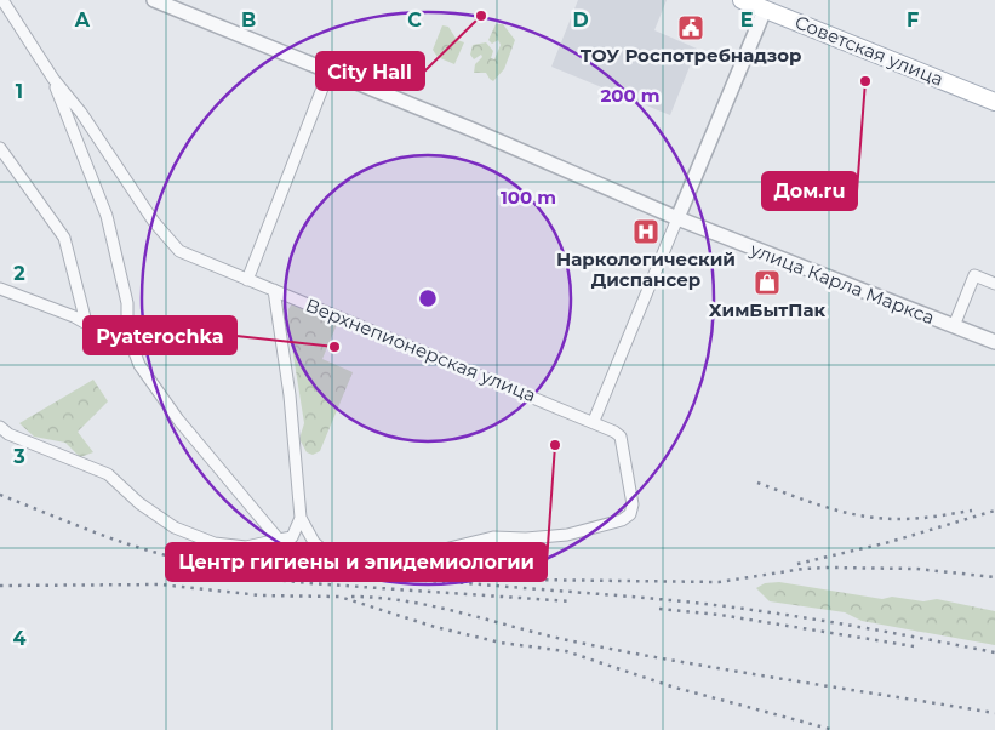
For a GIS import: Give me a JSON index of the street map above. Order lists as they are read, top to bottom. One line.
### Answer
{"streets":{"main road":["Советская улица"],"street":["улица Карла Маркса","Верхнепионерская улица"]},"places":{"other":["City Hall","Дом.ru","Pyaterochka","Центр гигиены и эпидемиологии"],"public building":["ТОУ Роспотребнадзор"],"hospital":["Наркологический Диспансер"],"shop":["ХимБытПак"]},"grid":{"columns":["A","B","C","D","E","F"],"rows":["1","2","3","4"]},"rings":["200 m","100 m"]}
